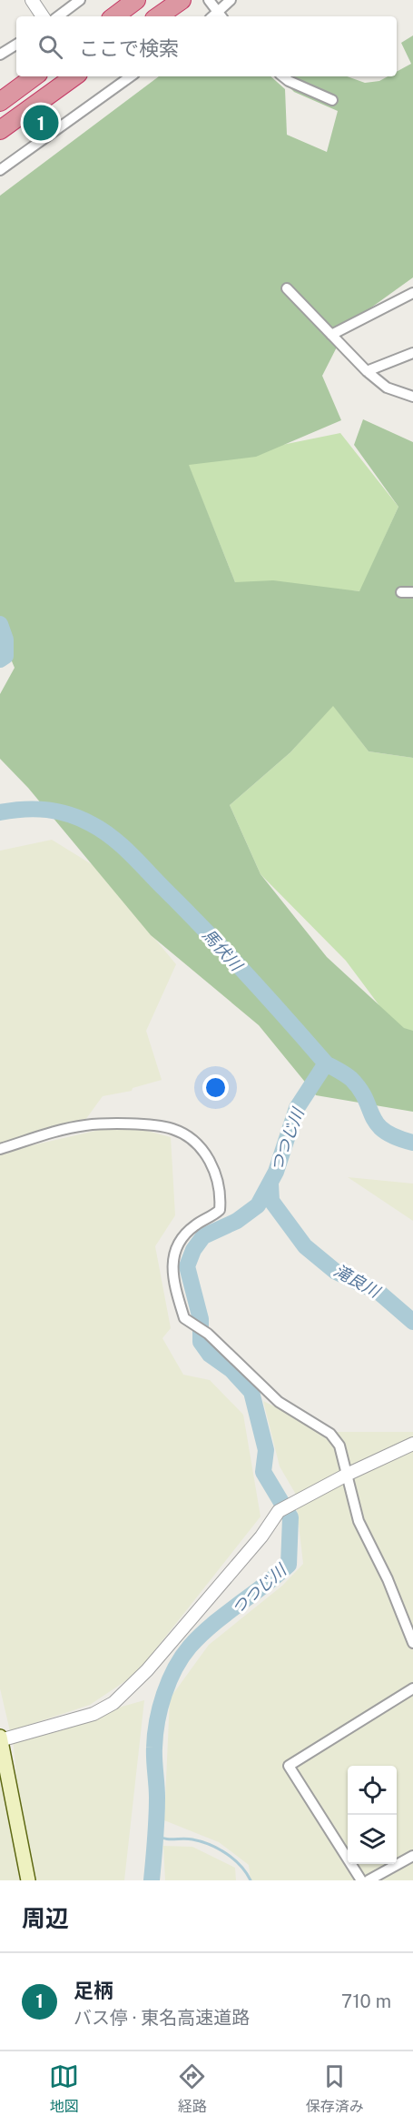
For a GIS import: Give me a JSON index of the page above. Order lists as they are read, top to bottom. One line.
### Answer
{"water":["馬伏川","つつじ川","滝良川"],"page":{"search":"ここで検索","pins":"1","heading":"周辺","list":[{"mark":"1","name":"足柄","note":"バス停 · 東名高速道路","value":"710 m"}],"nav":["地図","経路","保存済み"]}}
